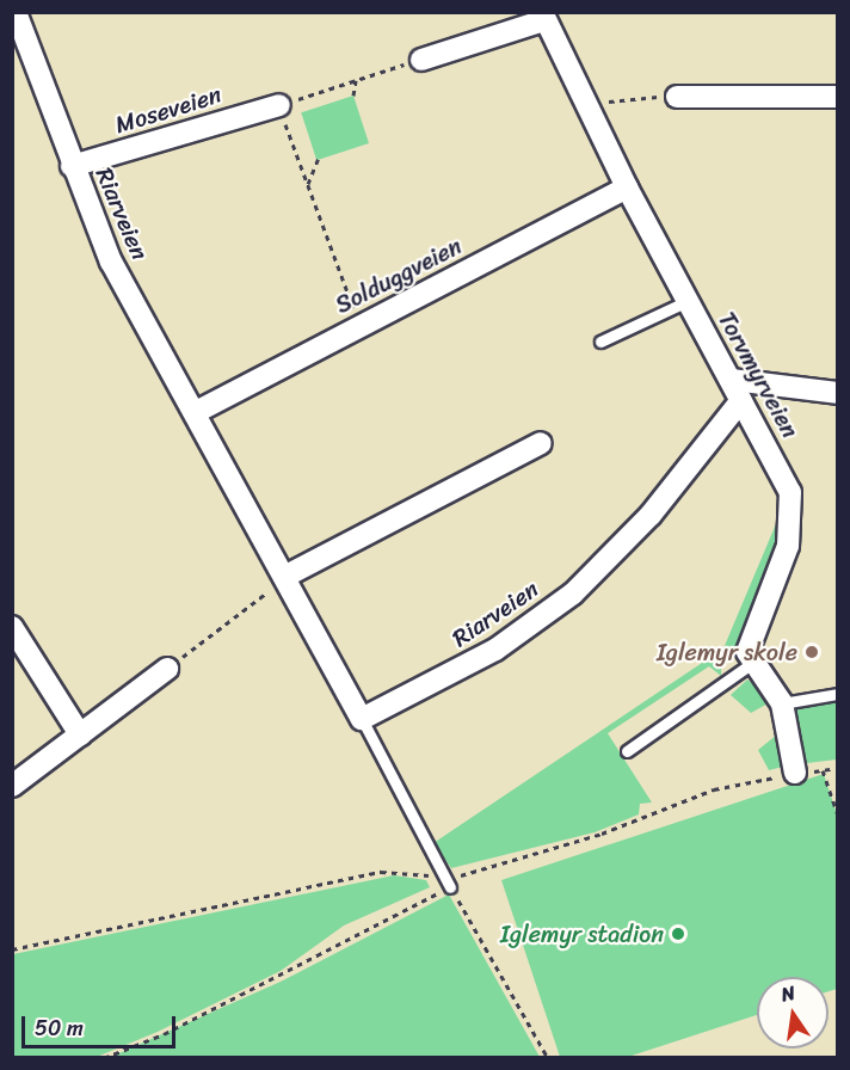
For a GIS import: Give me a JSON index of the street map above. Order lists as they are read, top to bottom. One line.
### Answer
{"streets":{"street":["Moseveien","Riarveien","Solduggveien","Torvmyrveien"]},"crossings":[["Moseveien","Riarveien"],["Riarveien","Solduggveien"],["Riarveien","Torvmyrveien"],["Solduggveien","Torvmyrveien"]],"places":["Iglemyr skole","Iglemyr stadion"],"scale_bar":"50 m","north":"top"}
